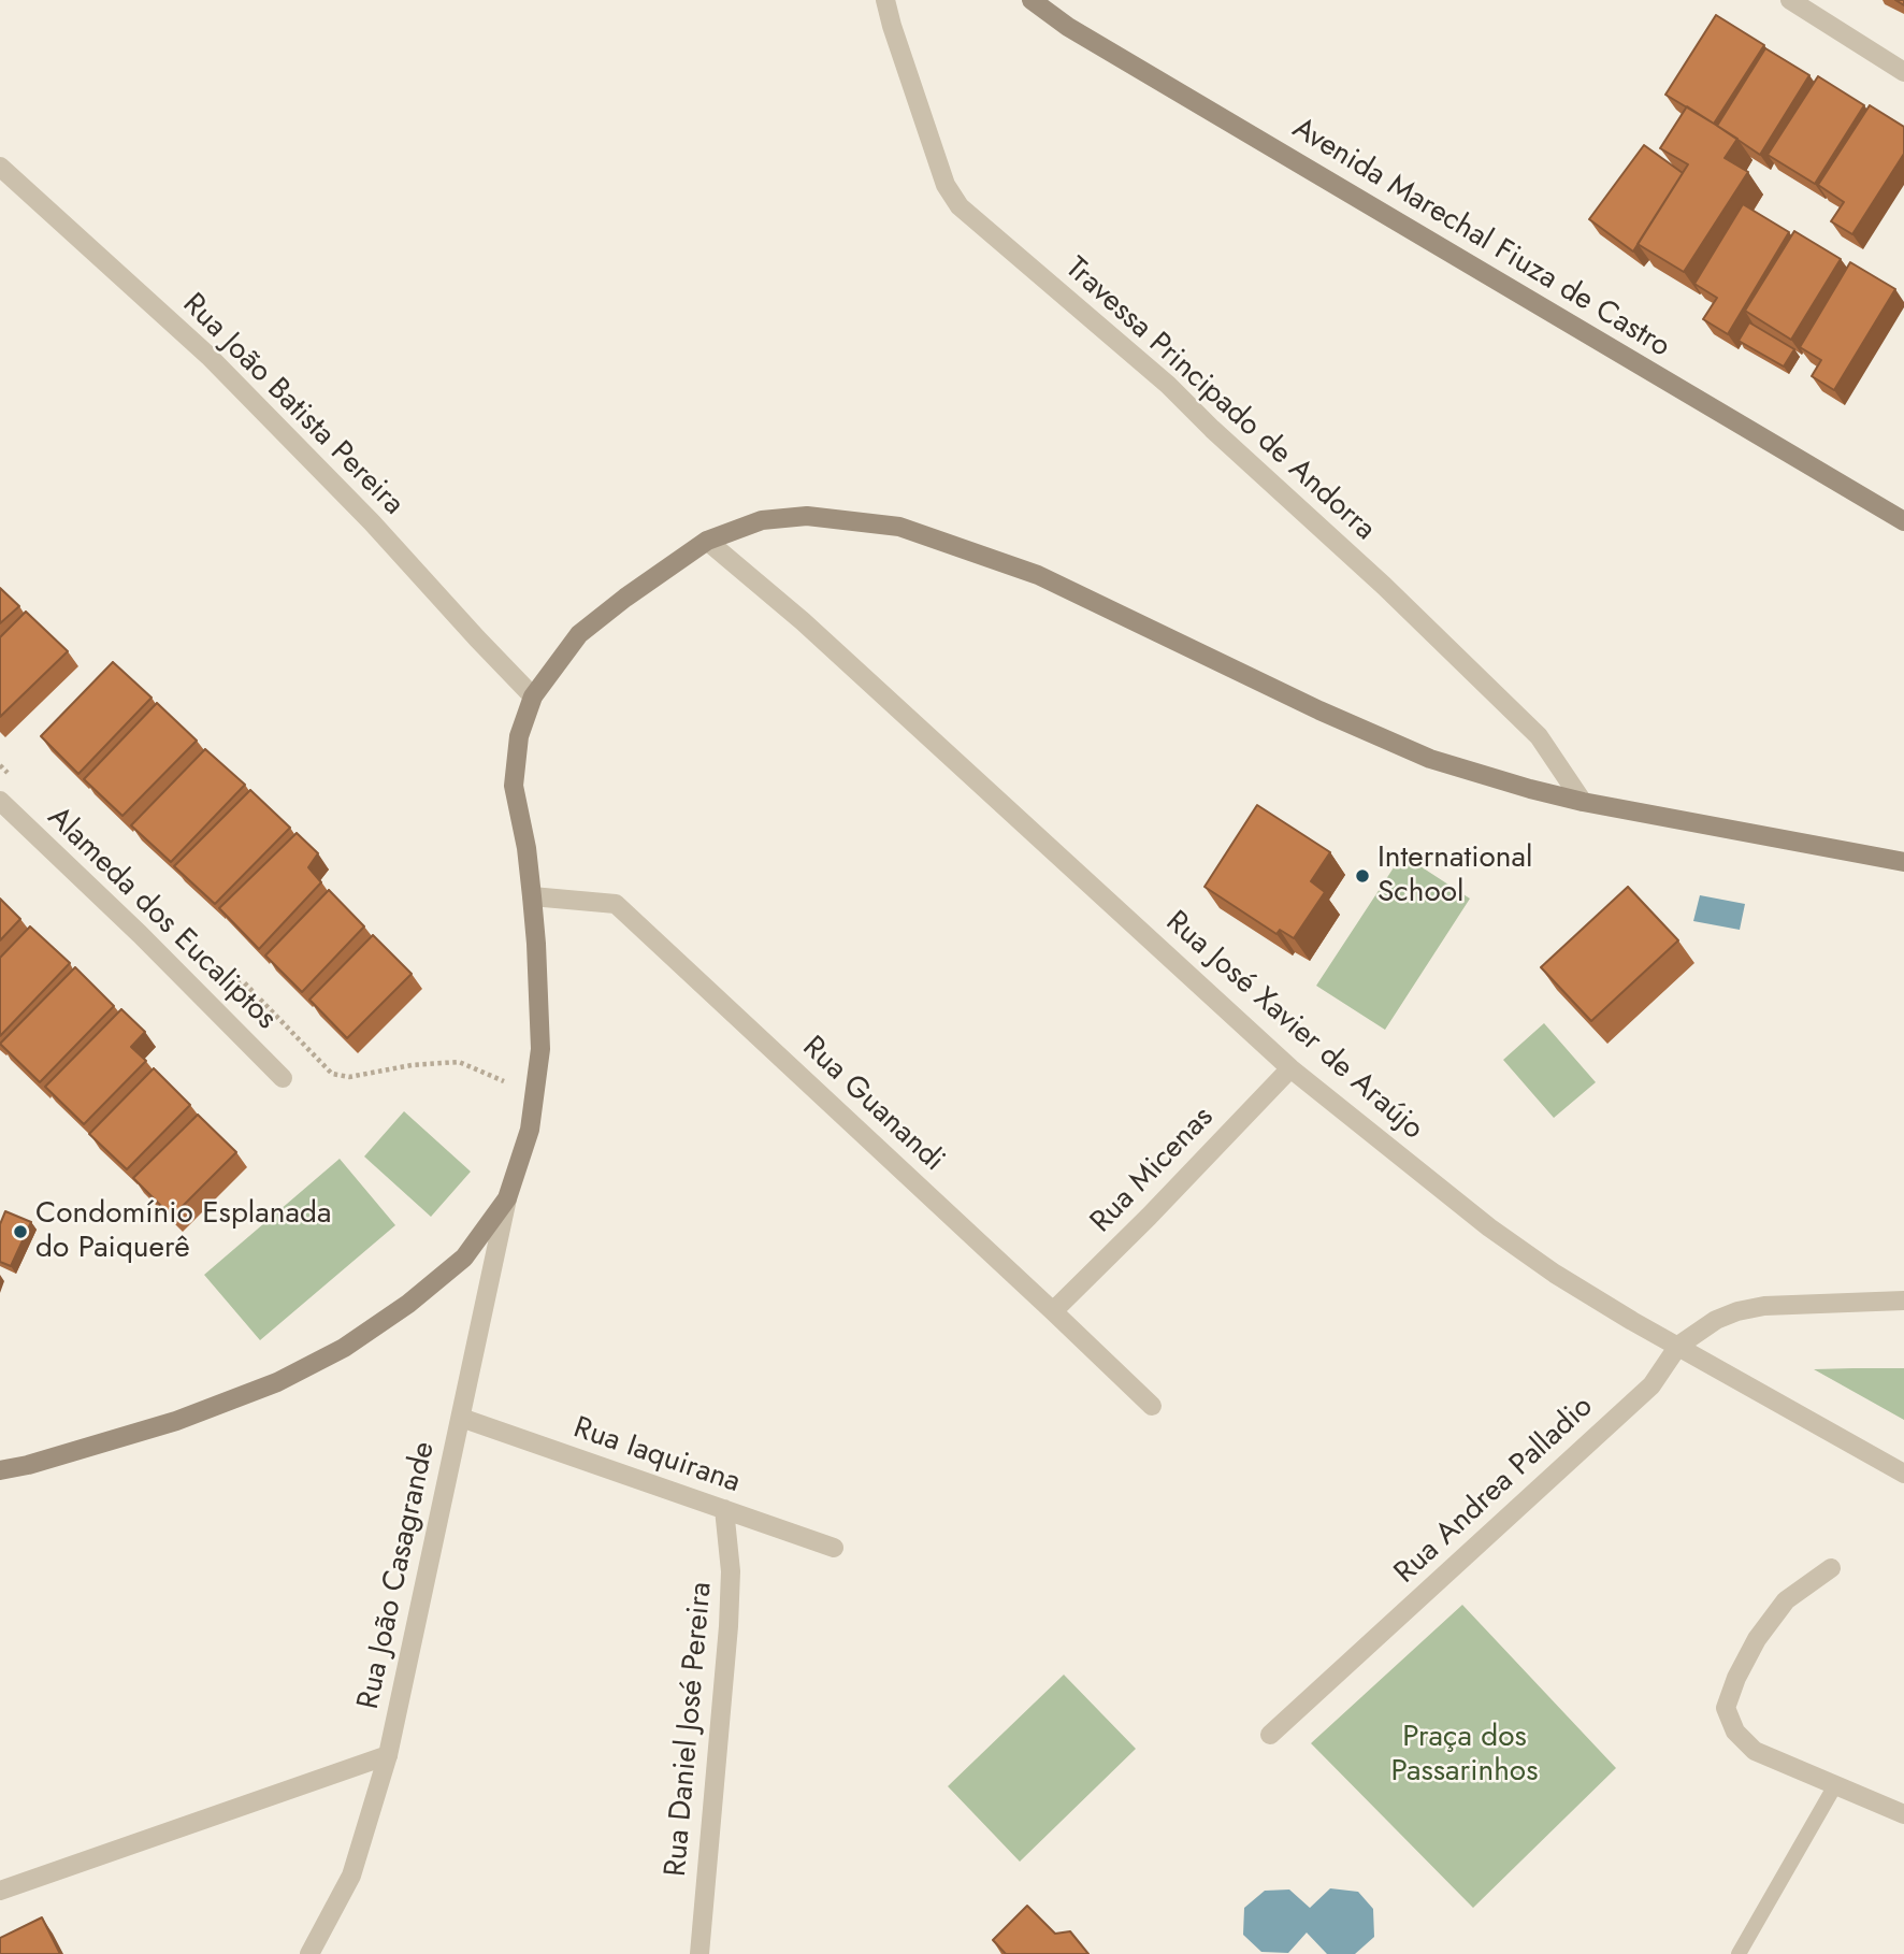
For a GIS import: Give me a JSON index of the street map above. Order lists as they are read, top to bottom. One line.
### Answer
{"streets":{"main road":["Avenida Marechal Fiuza de Castro"],"street":["Travessa Principado de Andorra","Rua João Batista Pereira","Alameda dos Eucaliptos","Rua José Xavier de Araújo","Rua Guanandi","Rua Micenas","Rua Iaquirana","Rua Andrea Palladio","Rua João Casagrande","Rua Daniel José Pereira"]},"crossings":[["Rua José Xavier de Araújo","Rua Micenas"],["Rua José Xavier de Araújo","Rua Andrea Palladio"],["Rua Guanandi","Rua Micenas"],["Rua Iaquirana","Rua João Casagrande"],["Rua Iaquirana","Rua Daniel José Pereira"]],"parks":["Praça dos Passarinhos"],"places":["International School","Condomínio Esplanada do Paiquerê"]}
